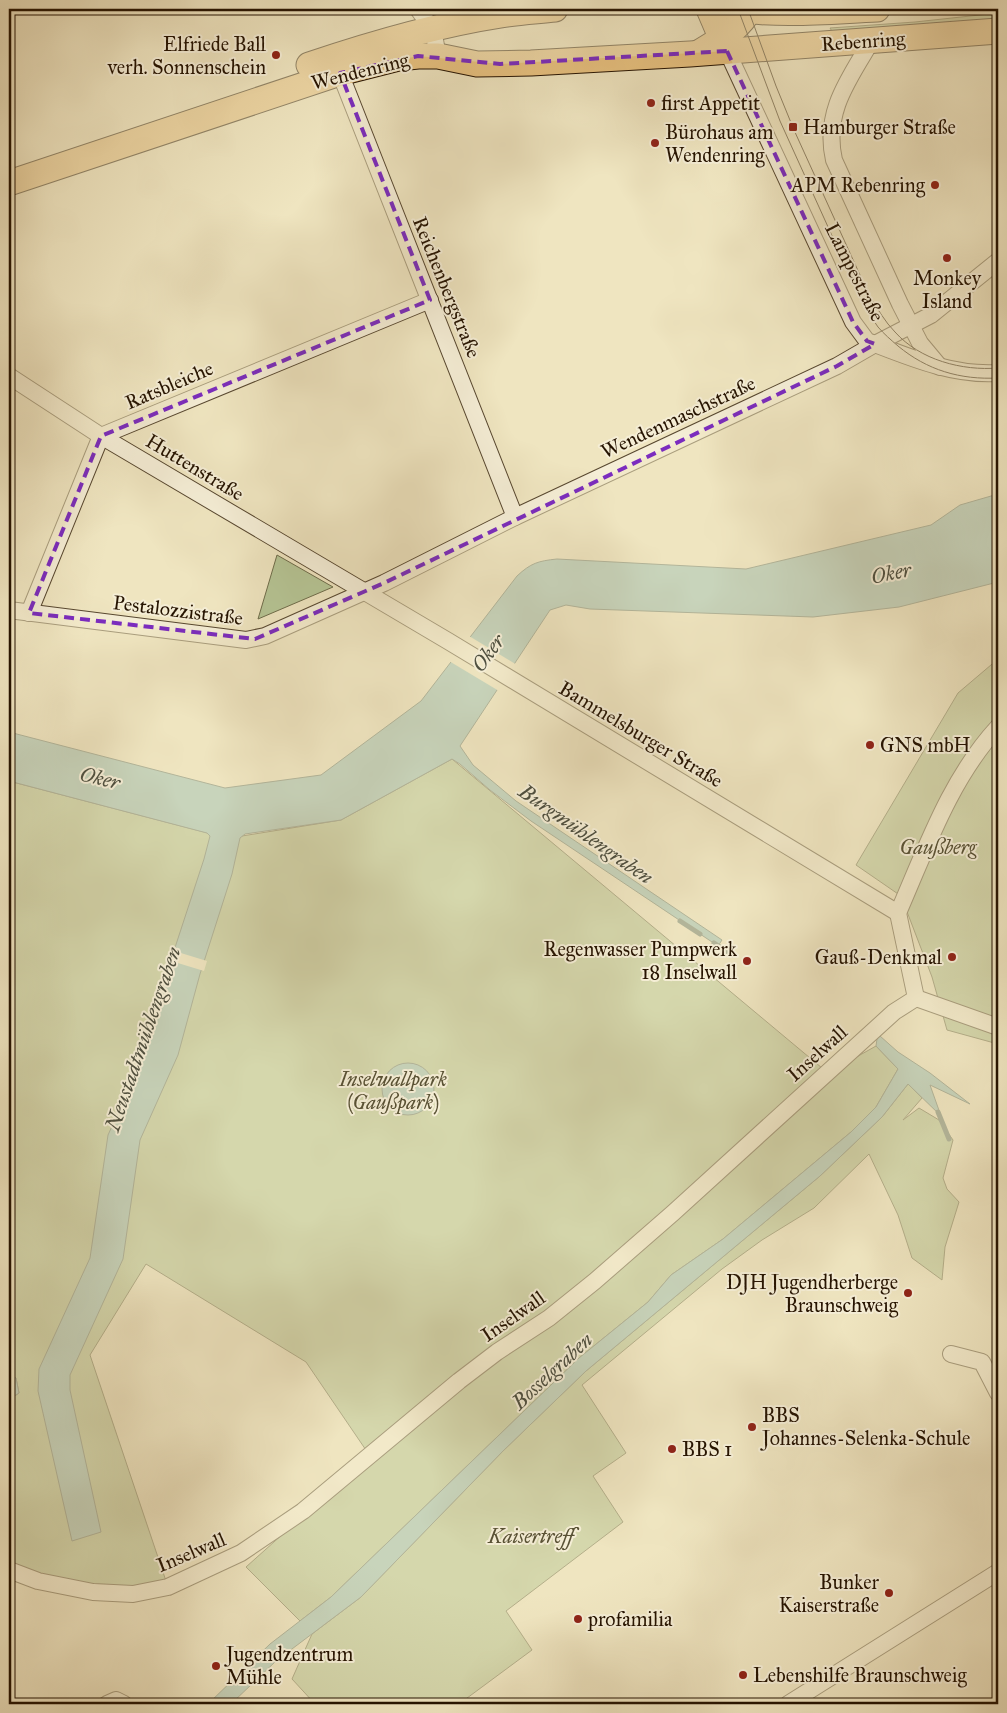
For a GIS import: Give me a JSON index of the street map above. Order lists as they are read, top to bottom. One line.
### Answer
{"streets":{"main road":["Rebenring","Wendenring"],"street":["Lampestraße","Reichenbergstraße","Ratsbleiche","Wendenmaschstraße","Huttenstraße","Pestalozzistraße","Bammelsburger Straße","Inselwall"]},"crossings":[["Rebenring","Wendenring"],["Rebenring","Lampestraße"],["Wendenring","Lampestraße"],["Wendenring","Reichenbergstraße"],["Lampestraße","Wendenmaschstraße"],["Reichenbergstraße","Ratsbleiche"],["Reichenbergstraße","Wendenmaschstraße"],["Ratsbleiche","Huttenstraße"],["Wendenmaschstraße","Huttenstraße"],["Wendenmaschstraße","Pestalozzistraße"],["Wendenmaschstraße","Bammelsburger Straße"],["Huttenstraße","Pestalozzistraße"],["Huttenstraße","Bammelsburger Straße"],["Pestalozzistraße","Bammelsburger Straße"]],"water":["Oker","Burgmühlengraben","Neustadtmühlengraben","Bosselgraben"],"parks":["Gaußberg","Inselwallpark (Gaußpark)","Kaisertreff"],"places":{"other":["Elfriede Ball verh. Sonnenschein","first Appetit","Bürohaus am Wendenring","APM Rebenring","Monkey Island","GNS mbH","Gauß-Denkmal","Regenwasser Pumpwerk 18 Inselwall","DJH Jugendherberge Braunschweig","BBS Johannes-Selenka-Schule","BBS 1","Bunker Kaiserstraße","profamilia","Jugendzentrum Mühle","Lebenshilfe Braunschweig"],"transit":["Hamburger Straße"]}}
